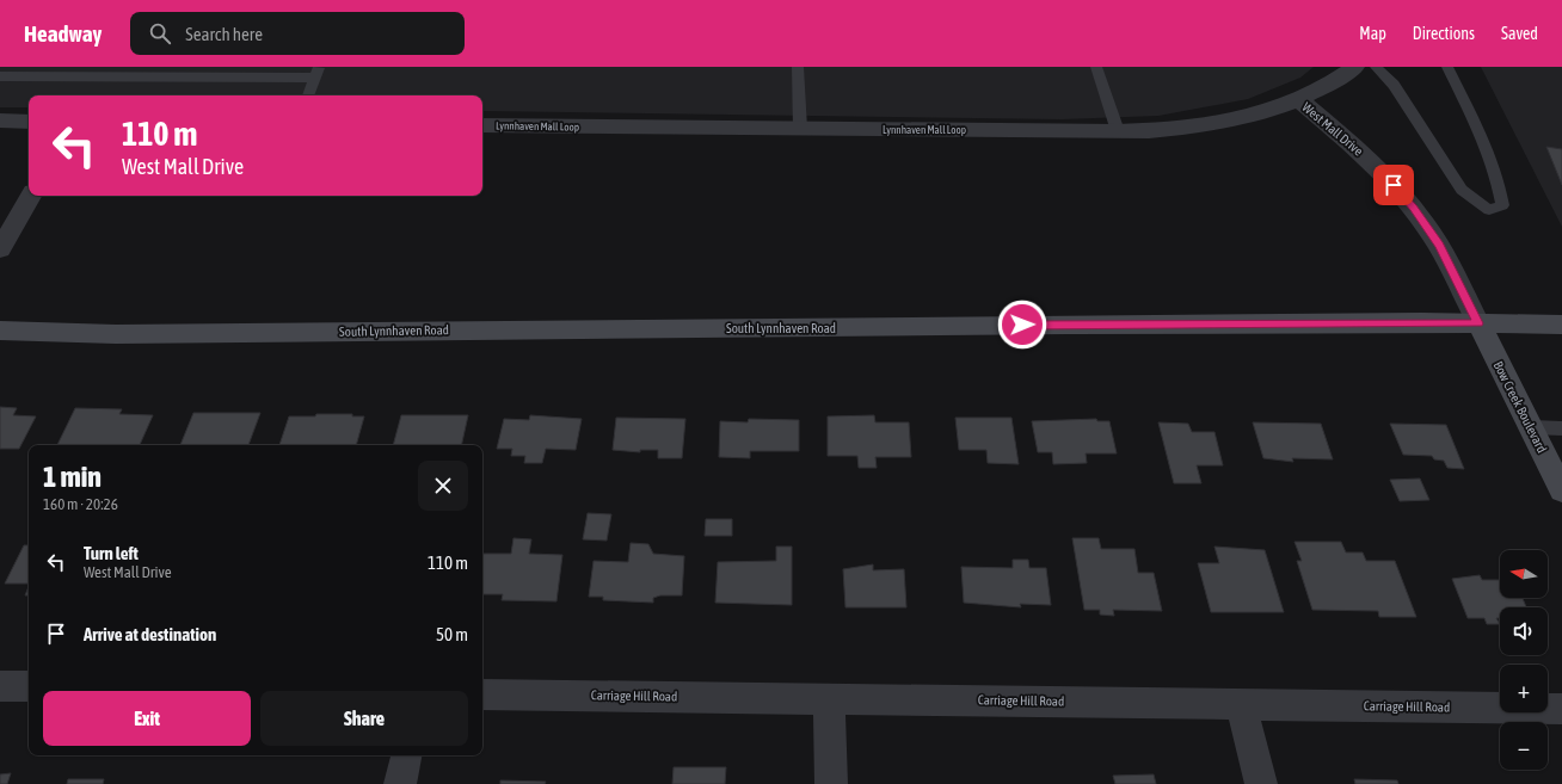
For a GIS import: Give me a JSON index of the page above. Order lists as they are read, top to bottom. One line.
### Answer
{"streets":{"street":["Lynnhaven Mall Loop","West Mall Drive","South Lynnhaven Road","Bow Creek Boulevard","Carriage Hill Road"]},"crossings":[["Lynnhaven Mall Loop","West Mall Drive"],["West Mall Drive","South Lynnhaven Road"],["West Mall Drive","Bow Creek Boulevard"],["South Lynnhaven Road","Bow Creek Boulevard"]],"north":"left","page":{"header":"Headway","search":"Search here","nav":["Map","Directions","Saved"],"turn":["110 m","West Mall Drive"],"heading":["1 min","160 m · 20:26"],"list":[{"name":"Turn left","note":"West Mall Drive","value":"110 m"},{"name":"Arrive at destination","value":"50 m"}],"map_buttons":["+","−"],"buttons":["Exit","Share"]}}
